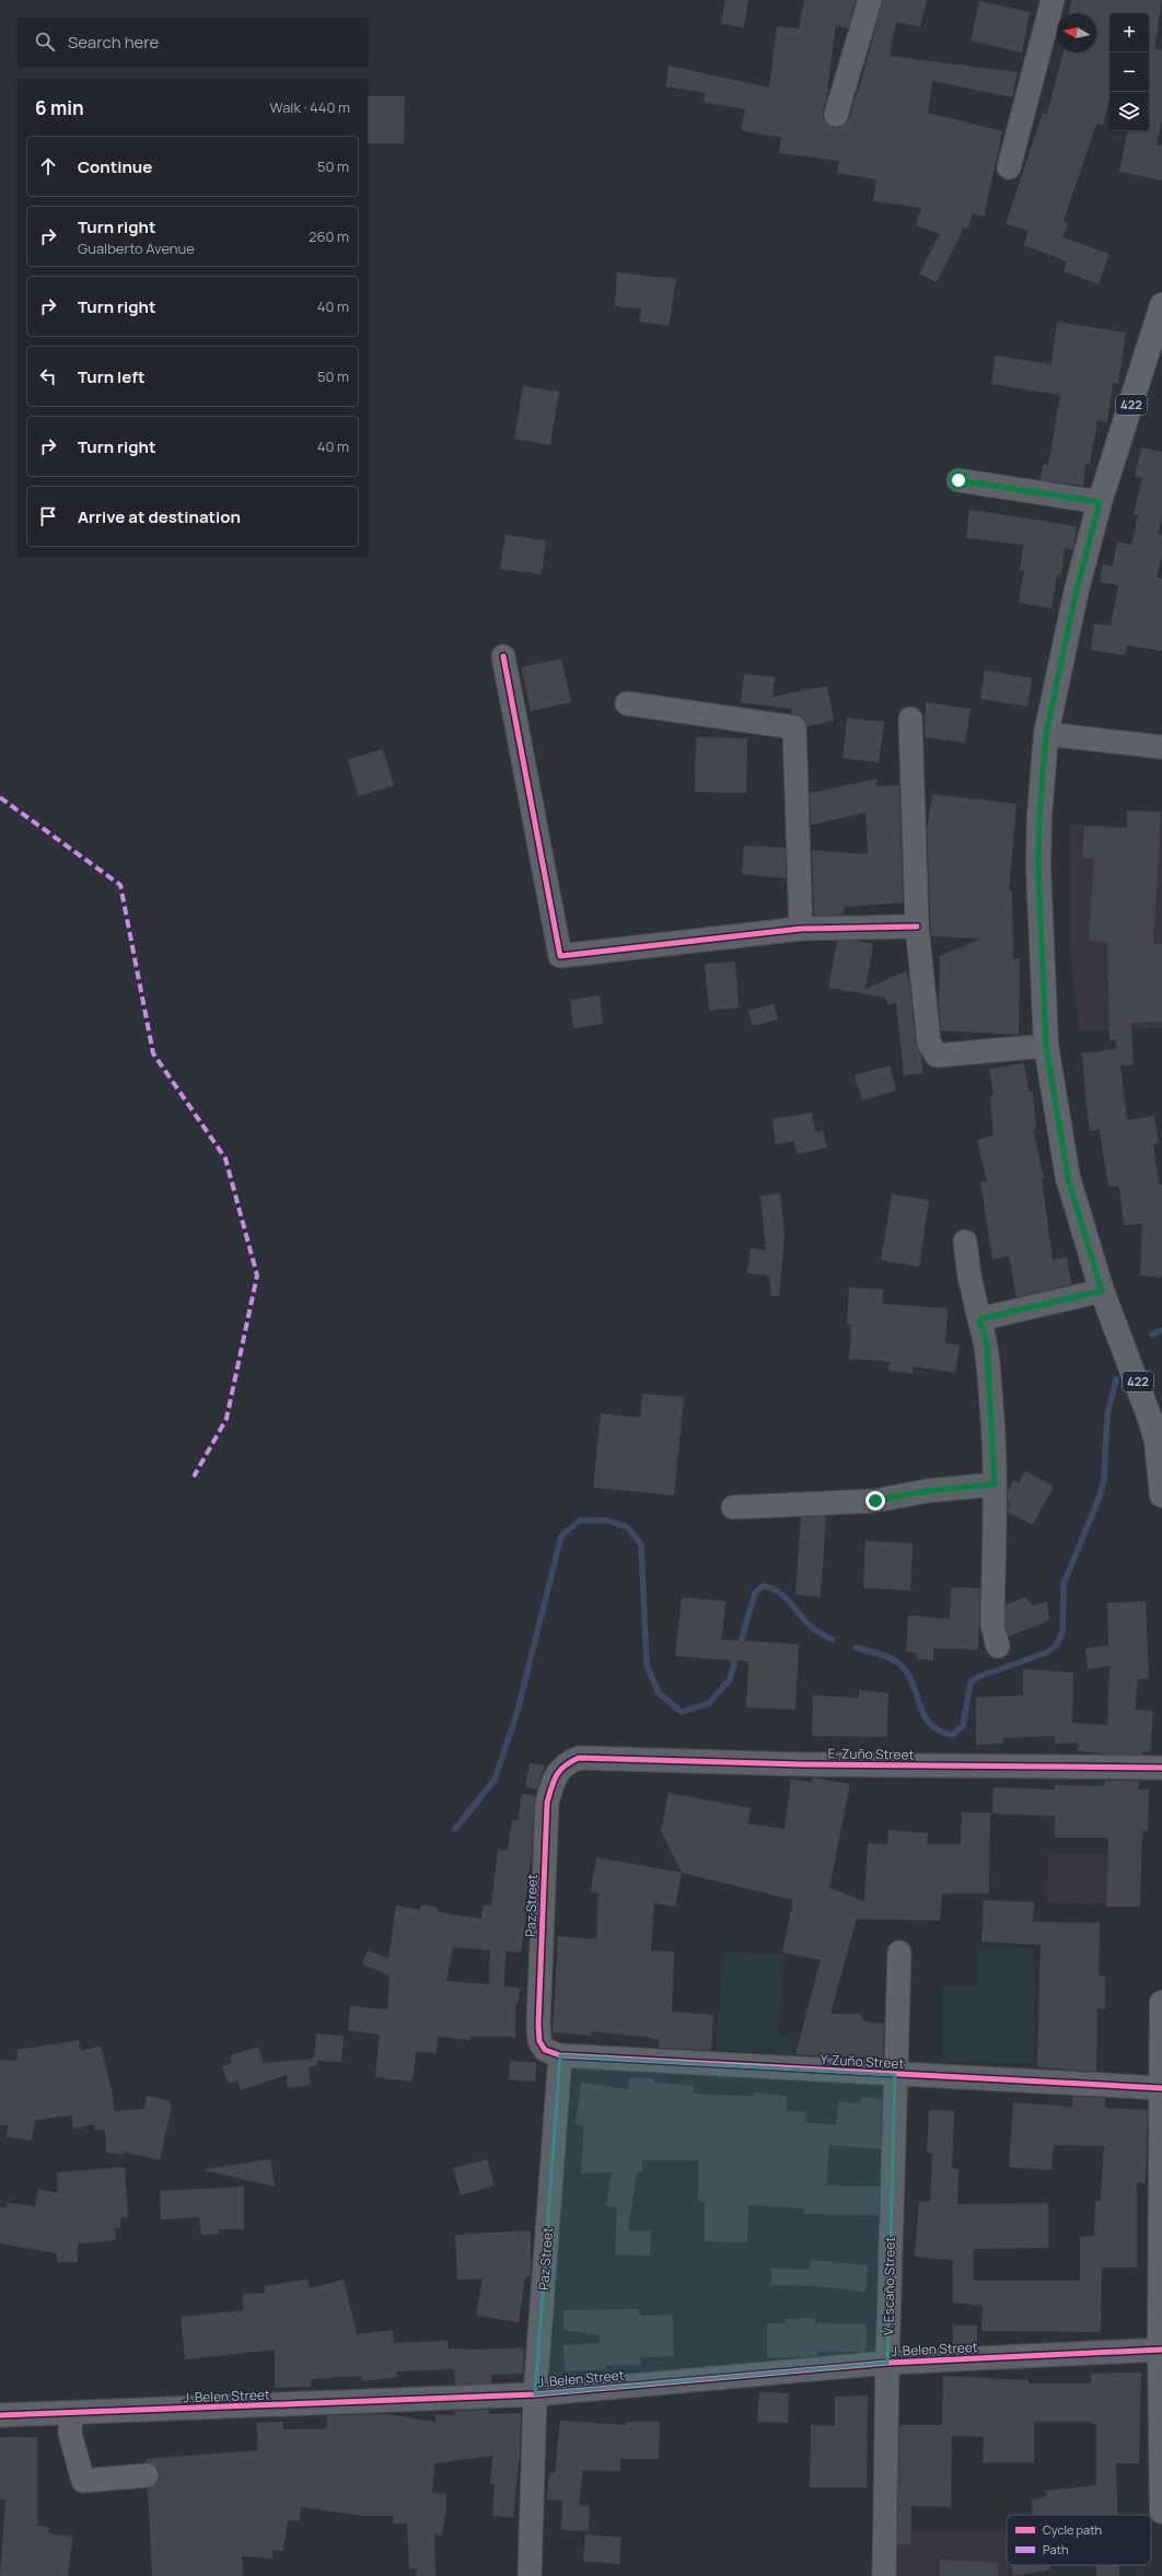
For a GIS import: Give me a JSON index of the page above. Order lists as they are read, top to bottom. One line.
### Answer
{"streets":{"main road":["422"],"street":["E. Zuño Street","Paz Street","Y. Zuño Street","V. Escaño Street","J. Belen Street"]},"crossings":[["E. Zuño Street","Paz Street"],["Paz Street","Y. Zuño Street"],["Paz Street","J. Belen Street"],["Y. Zuño Street","V. Escaño Street"],["V. Escaño Street","J. Belen Street"]],"legend":["Cycle path","Path"],"north":"left","page":{"map_buttons":["+","−"],"search":"Search here","heading":["6 min","Walk · 440 m"],"list":[["Continue","50 m"],["Turn right","Gualberto Avenue","260 m"],["Turn right","40 m"],["Turn left","50 m"],["Turn right","40 m"],"Arrive at destination"]}}
